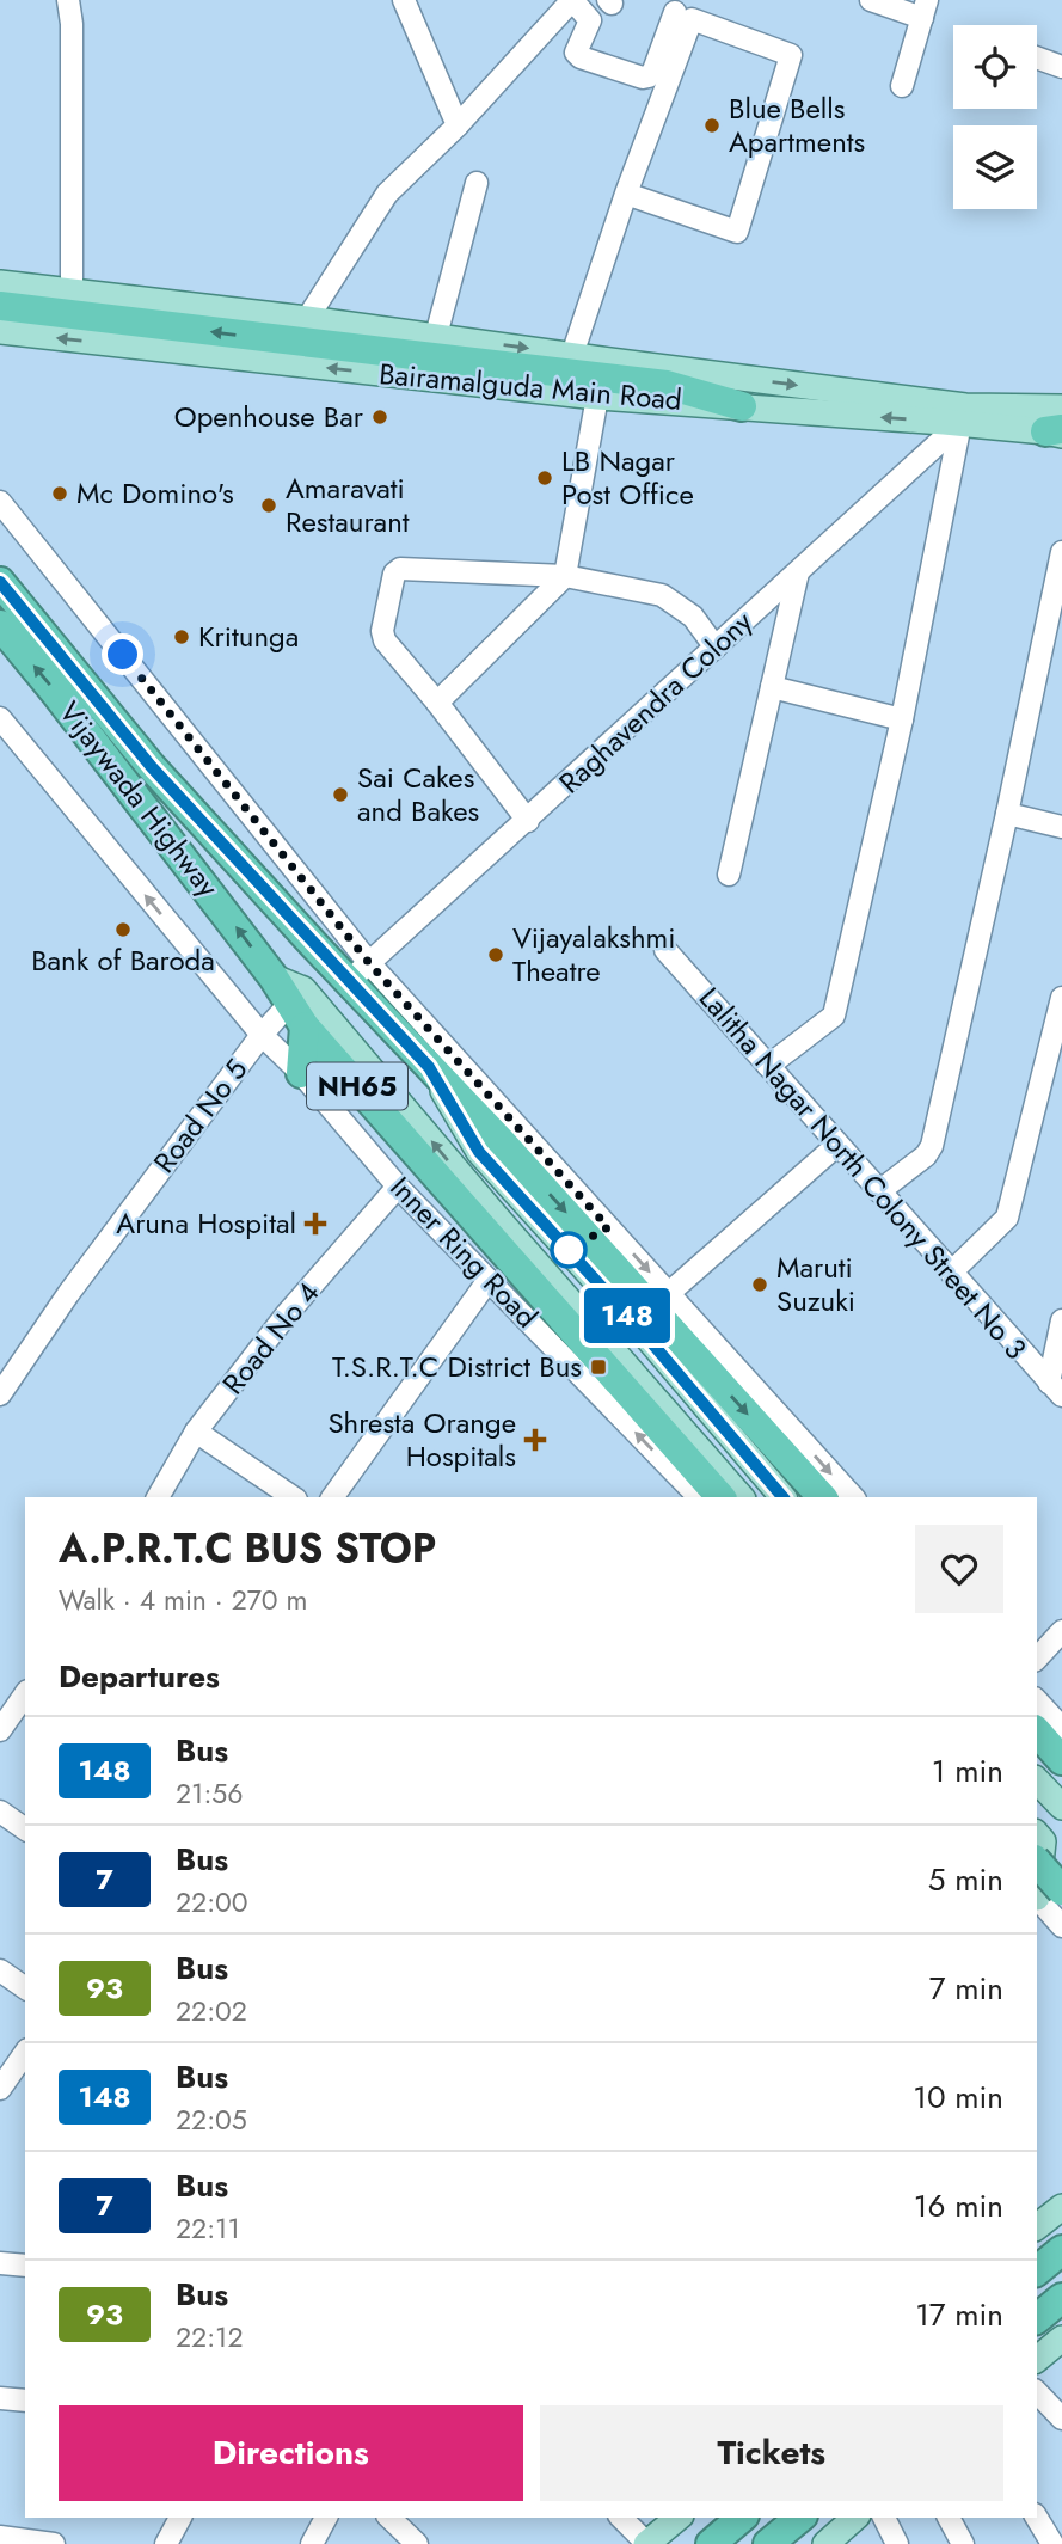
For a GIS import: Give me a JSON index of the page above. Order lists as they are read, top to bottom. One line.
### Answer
{"streets":{"highway":["Vijaywada Highway","NH65"],"main road":["Bairamalguda Main Road"],"street":["Raghavendra Colony","Road No 5","Lalitha Nagar North Colony Street No 3","Inner Ring Road","Road No 4"]},"crossings":[["Bairamalguda Main Road","Raghavendra Colony"],["Raghavendra Colony","Vijaywada Highway"],["Vijaywada Highway","NH65"],["Vijaywada Highway","Road No 5"],["NH65","Road No 5"],["Road No 5","Inner Ring Road"],["Inner Ring Road","Road No 4"]],"places":{"other":["Blue Bells Apartments","Openhouse Bar","LB Nagar Post Office","Mc Domino's","Amaravati Restaurant","Kritunga","Sai Cakes and Bakes","Bank of Baroda","Vijayalakshmi Theatre","Maruti Suzuki"],"health":["Aruna Hospital","Shresta Orange Hospitals"],"transit":["T.S.R.T.C District Bus"]},"lines":["bus line 148"],"page":{"on_map":"148","heading":[["A.P.R.T.C BUS STOP","Walk · 4 min · 270 m"],"Departures"],"list":[{"mark":"148","name":"Bus","note":"21:56","value":"1 min"},{"mark":"7","name":"Bus","note":"22:00","value":"5 min"},{"mark":"93","name":"Bus","note":"22:02","value":"7 min"},{"mark":"148","name":"Bus","note":"22:05","value":"10 min"},{"mark":"7","name":"Bus","note":"22:11","value":"16 min"},{"mark":"93","name":"Bus","note":"22:12","value":"17 min"}],"buttons":["Directions","Tickets"]}}
